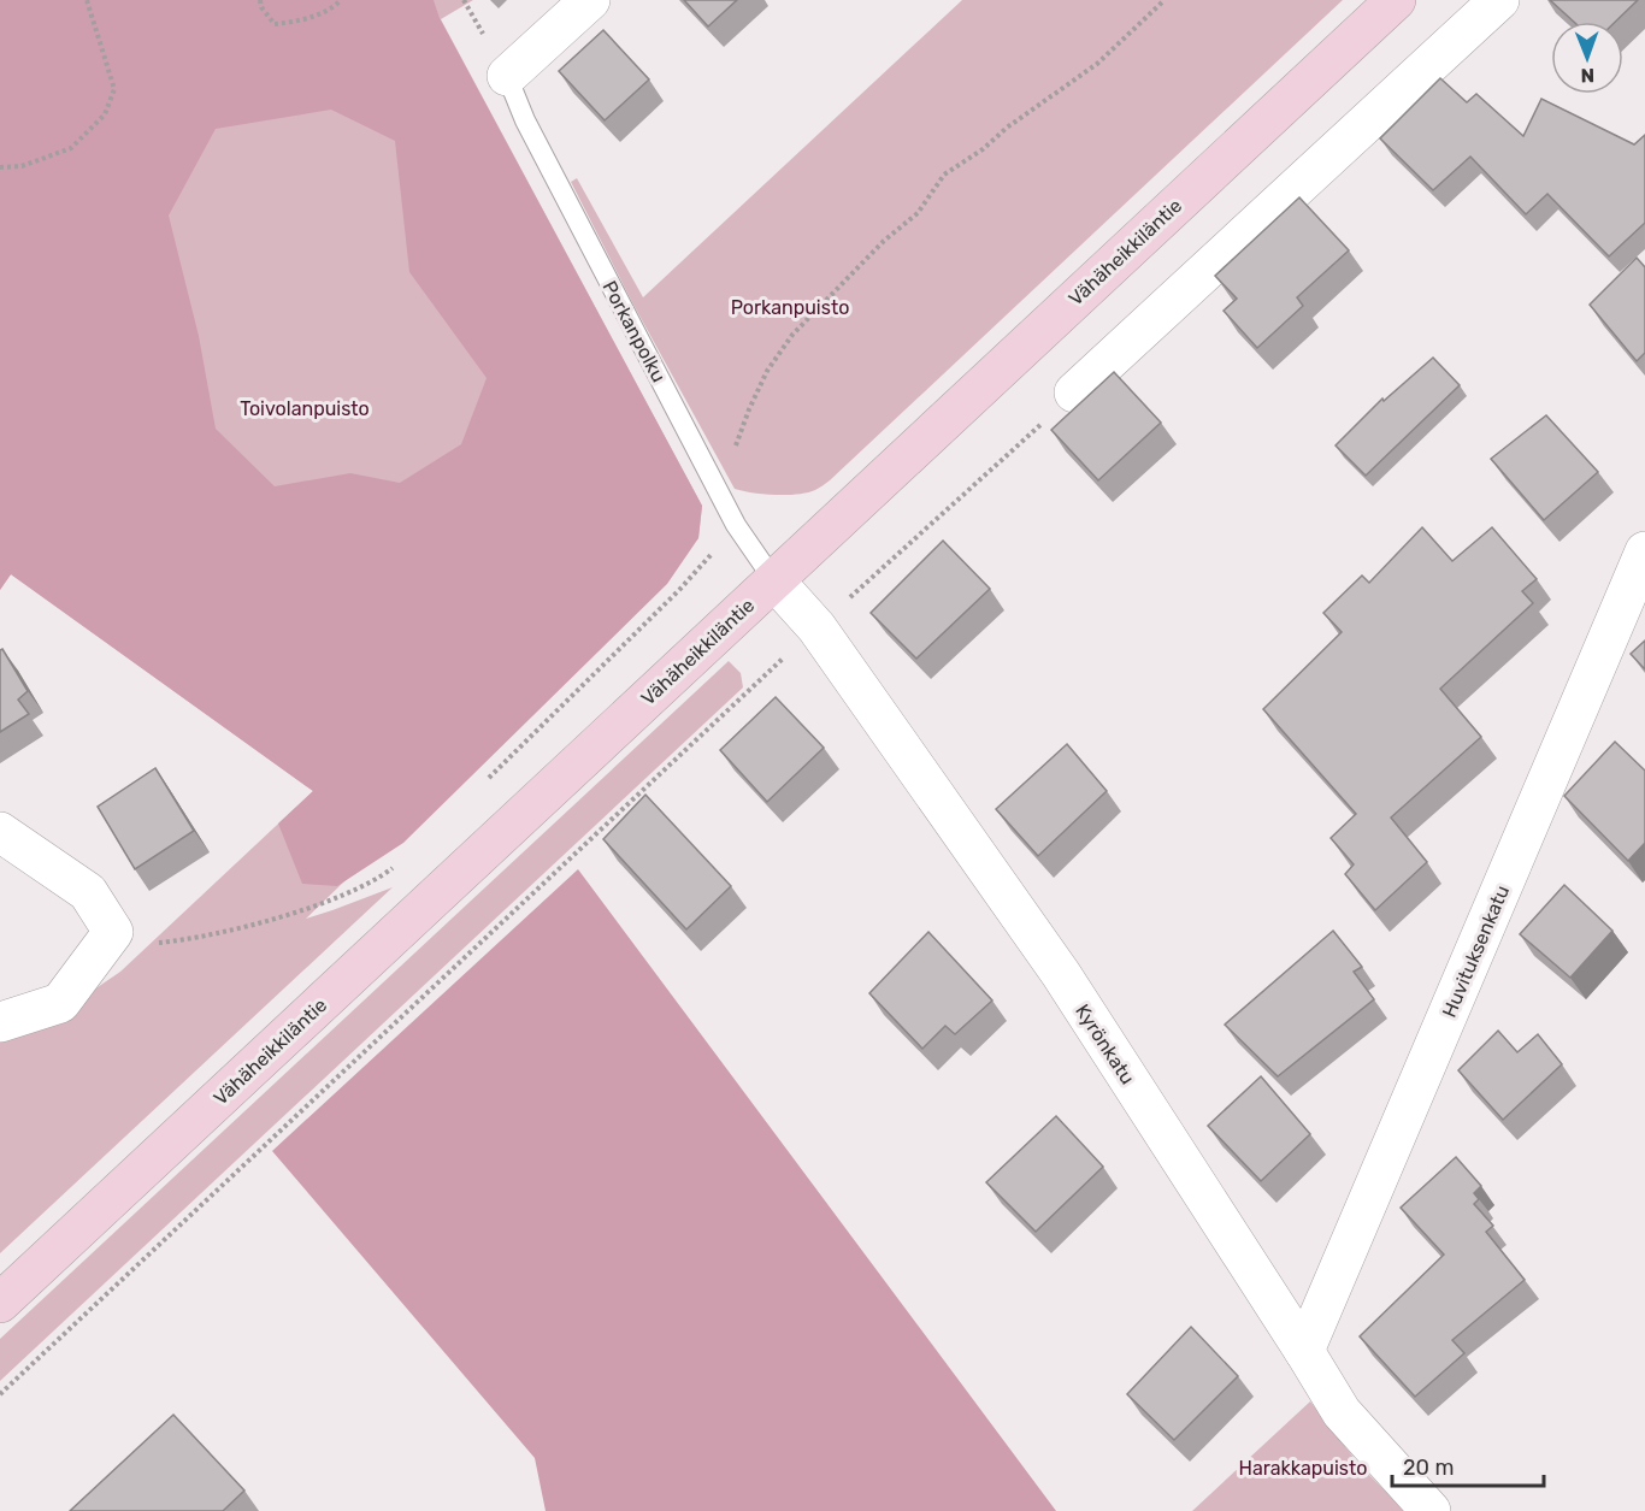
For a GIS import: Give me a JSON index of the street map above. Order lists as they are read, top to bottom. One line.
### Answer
{"streets":{"street":["Vähäheikkiläntie","Huvituksenkatu","Kyrönkatu"],"lane":["Porkanpolku"]},"crossings":[["Vähäheikkiläntie","Porkanpolku"],["Vähäheikkiläntie","Kyrönkatu"],["Porkanpolku","Kyrönkatu"],["Huvituksenkatu","Kyrönkatu"]],"parks":["Porkanpuisto","Toivolanpuisto","Harakkapuisto"],"scale_bar":"20 m","north":"bottom"}
